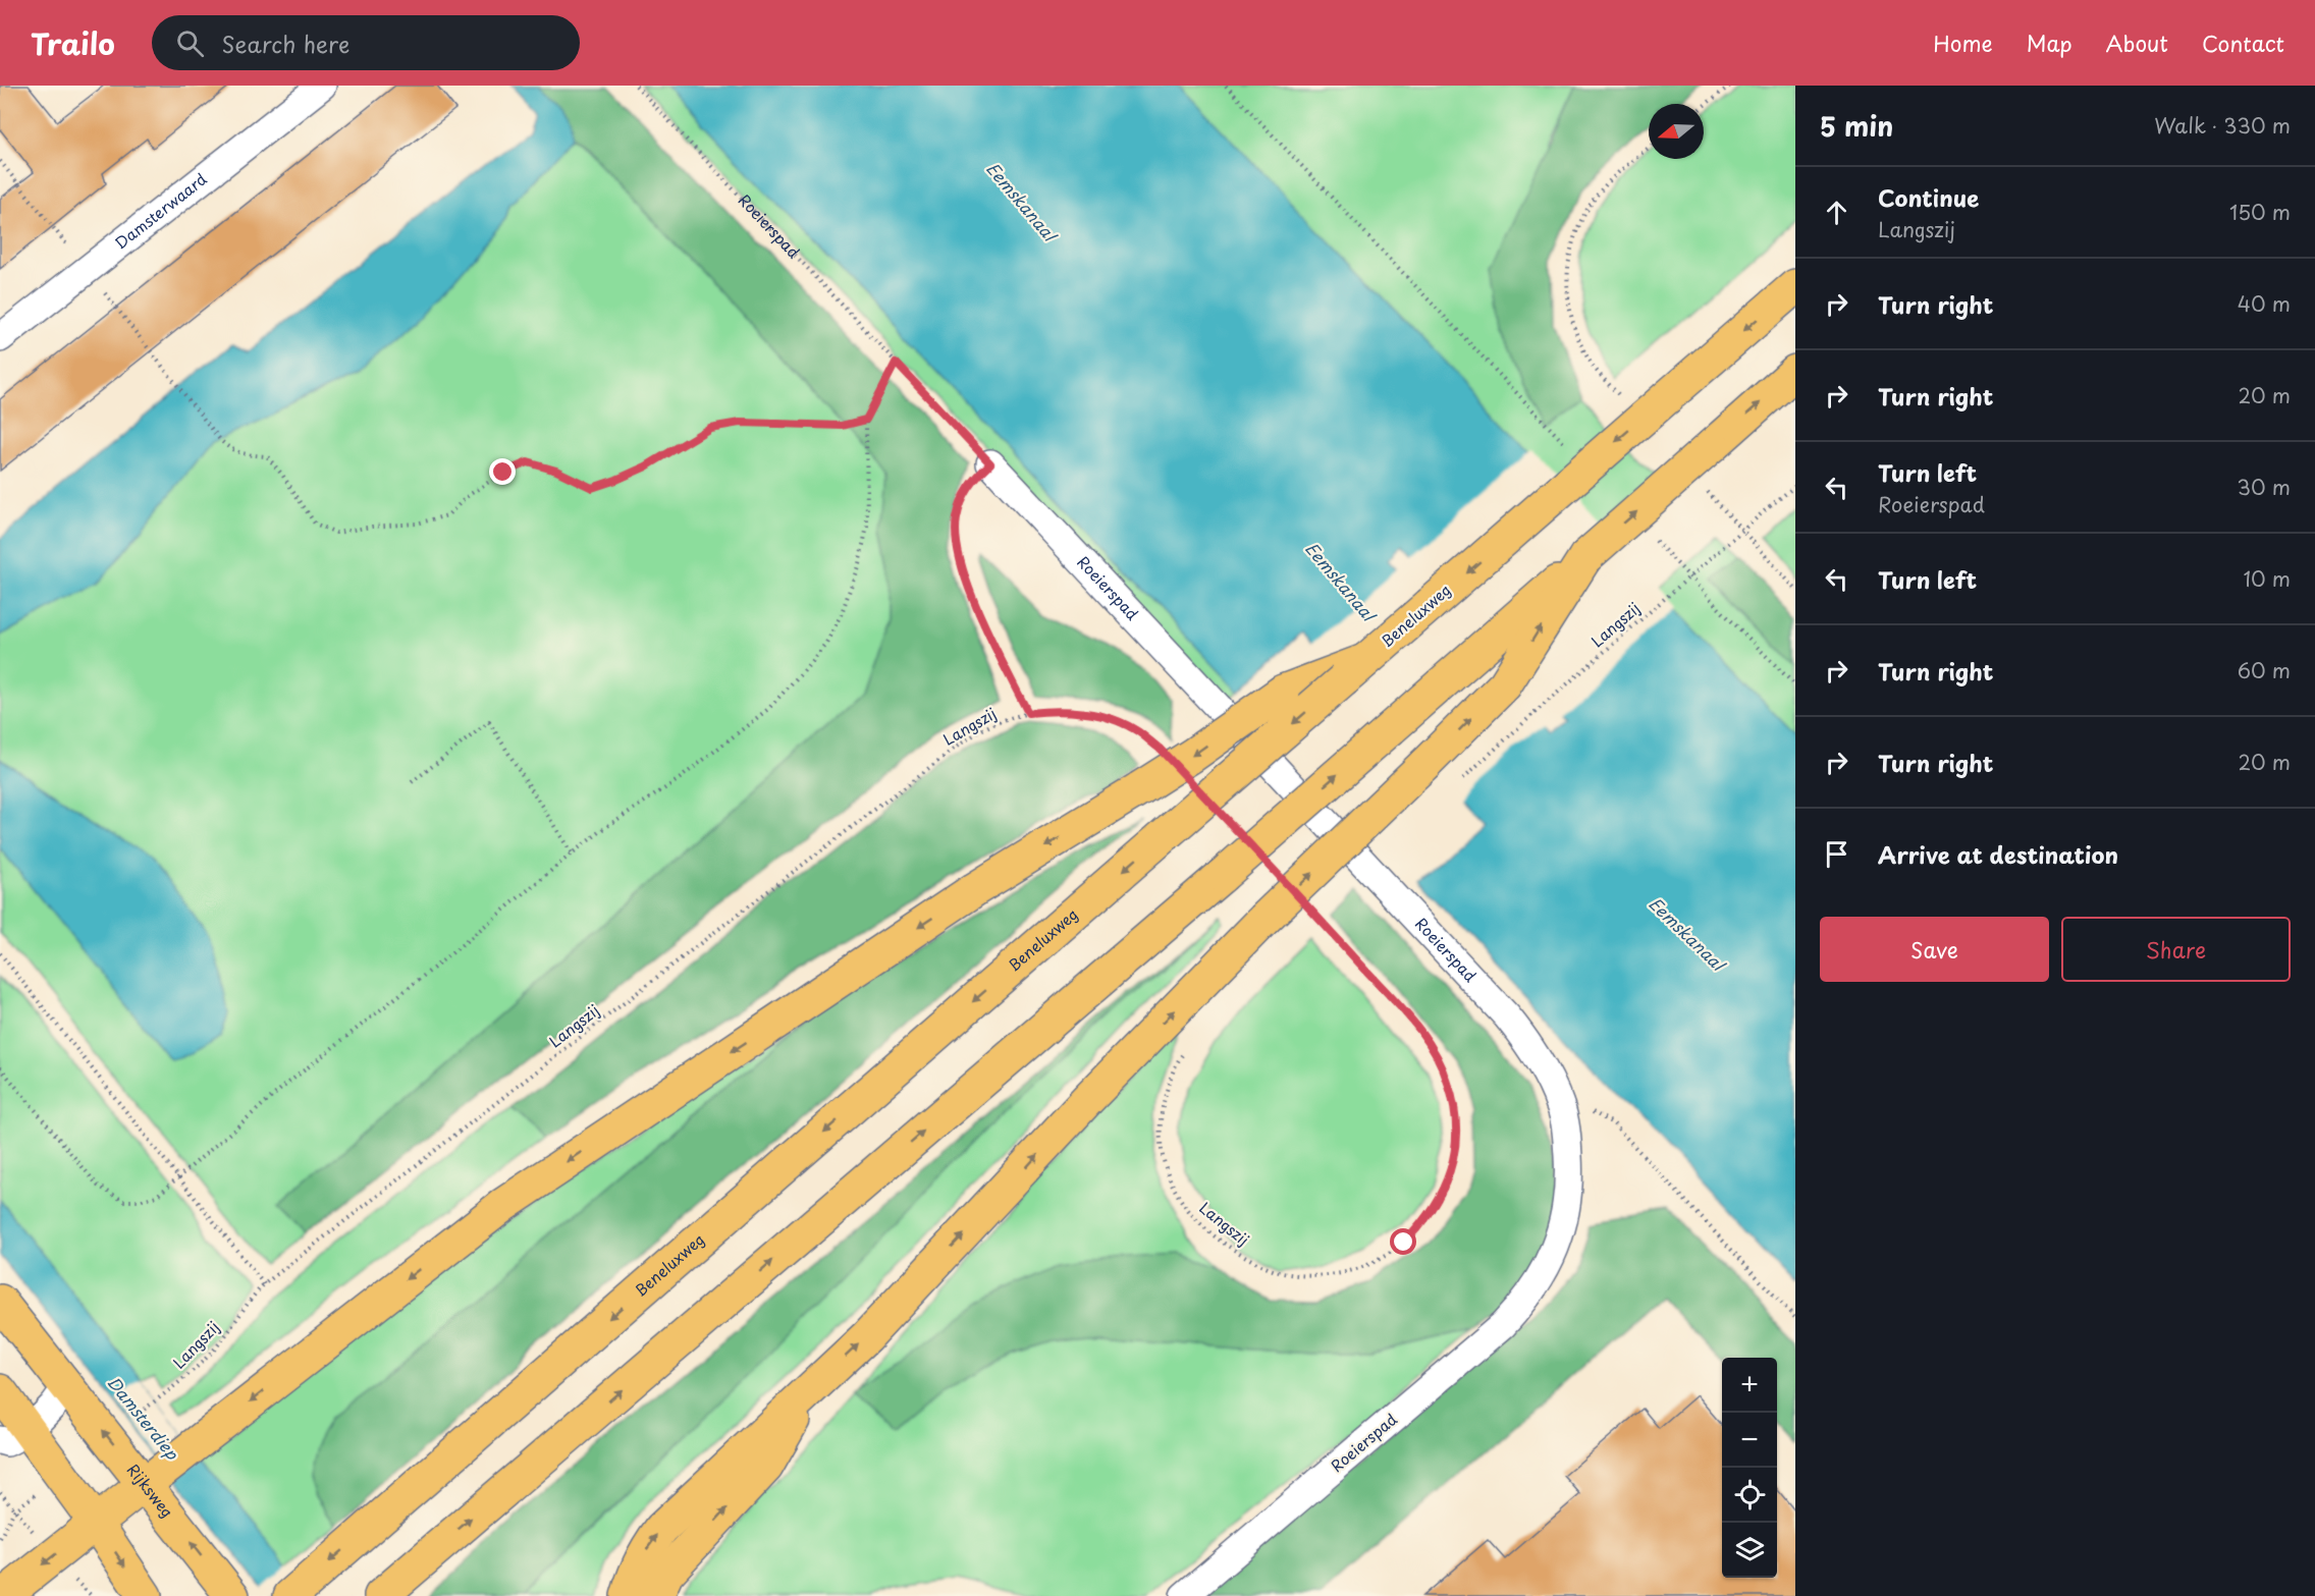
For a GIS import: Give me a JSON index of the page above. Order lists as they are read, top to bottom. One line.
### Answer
{"streets":{"main road":["Beneluxweg","Rijksweg"],"street":["Damsterwaard","Roeierspad"],"path":["Langszij"]},"water":["Eemskanaal","Damsterdiep"],"north":"left","page":{"header":"Trailo","search":"Search here","nav":["Home","Map","About","Contact"],"heading":["5 min","Walk · 330 m"],"list":[["Continue","Langszij","150 m"],["Turn right","40 m"],["Turn right","20 m"],["Turn left","Roeierspad","30 m"],["Turn left","10 m"],["Turn right","60 m"],["Turn right","20 m"],"Arrive at destination"],"buttons":["Save","Share"],"map_buttons":["+","−"]}}
